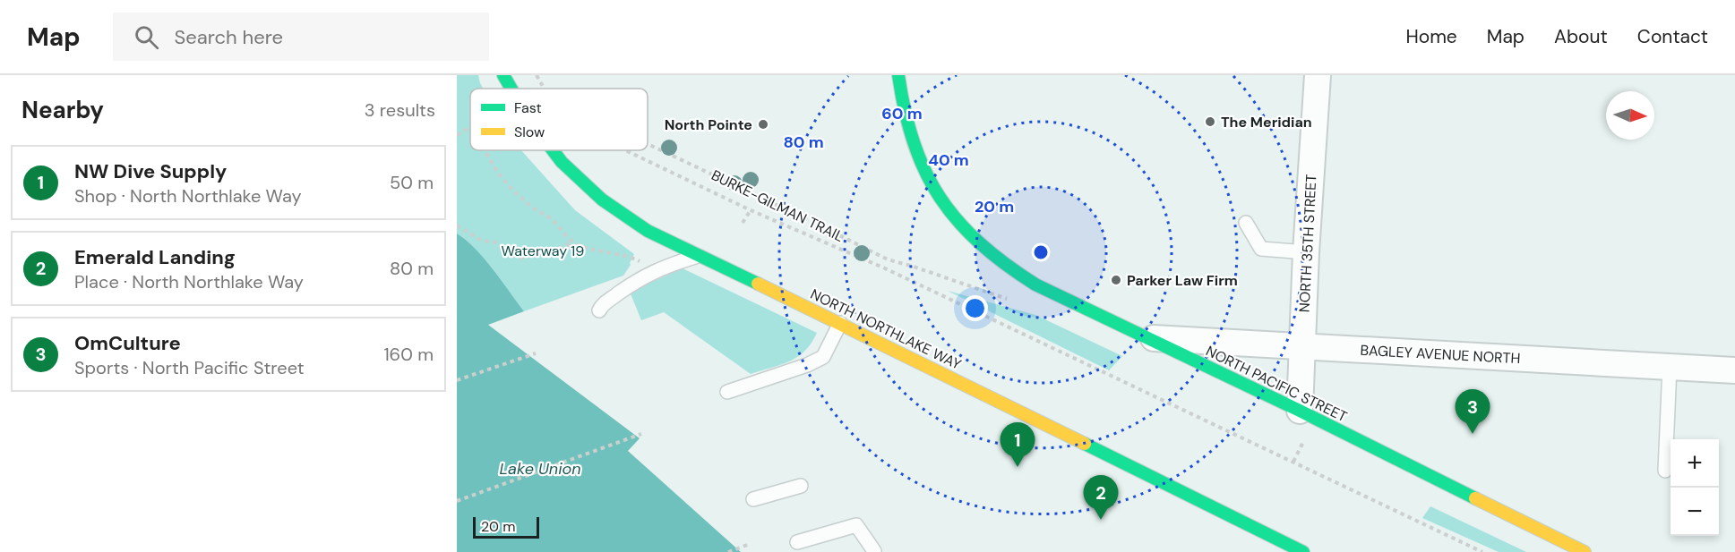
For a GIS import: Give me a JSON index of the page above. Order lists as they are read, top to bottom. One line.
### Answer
{"streets":{"street":["NORTH 35TH STREET","NORTH NORTHLAKE WAY","BAGLEY AVENUE NORTH","NORTH PACIFIC STREET"],"path":["BURKE-GILMAN TRAIL"]},"crossings":[["NORTH 35TH STREET","BAGLEY AVENUE NORTH"],["NORTH 35TH STREET","NORTH PACIFIC STREET"],["BAGLEY AVENUE NORTH","NORTH PACIFIC STREET"]],"water":["Lake Union"],"parks":["Waterway 19"],"places":["The Meridian","North Pointe","Parker Law Firm"],"legend":["Fast","Slow"],"scale_bar":"20 m","north":"right","page":{"header":"Map","search":"Search here","nav":["Home","Map","About","Contact"],"heading":["Nearby","3 results"],"list":[{"mark":"1","name":"NW Dive Supply","note":"Shop · North Northlake Way","value":"50 m"},{"mark":"2","name":"Emerald Landing","note":"Place · North Northlake Way","value":"80 m"},{"mark":"3","name":"OmCulture","note":"Sports · North Pacific Street","value":"160 m"}],"pins":["3","1","2"],"map_buttons":["+","−"],"scale":"20 m"},"rings":["60 m","80 m","40 m","20 m"]}
